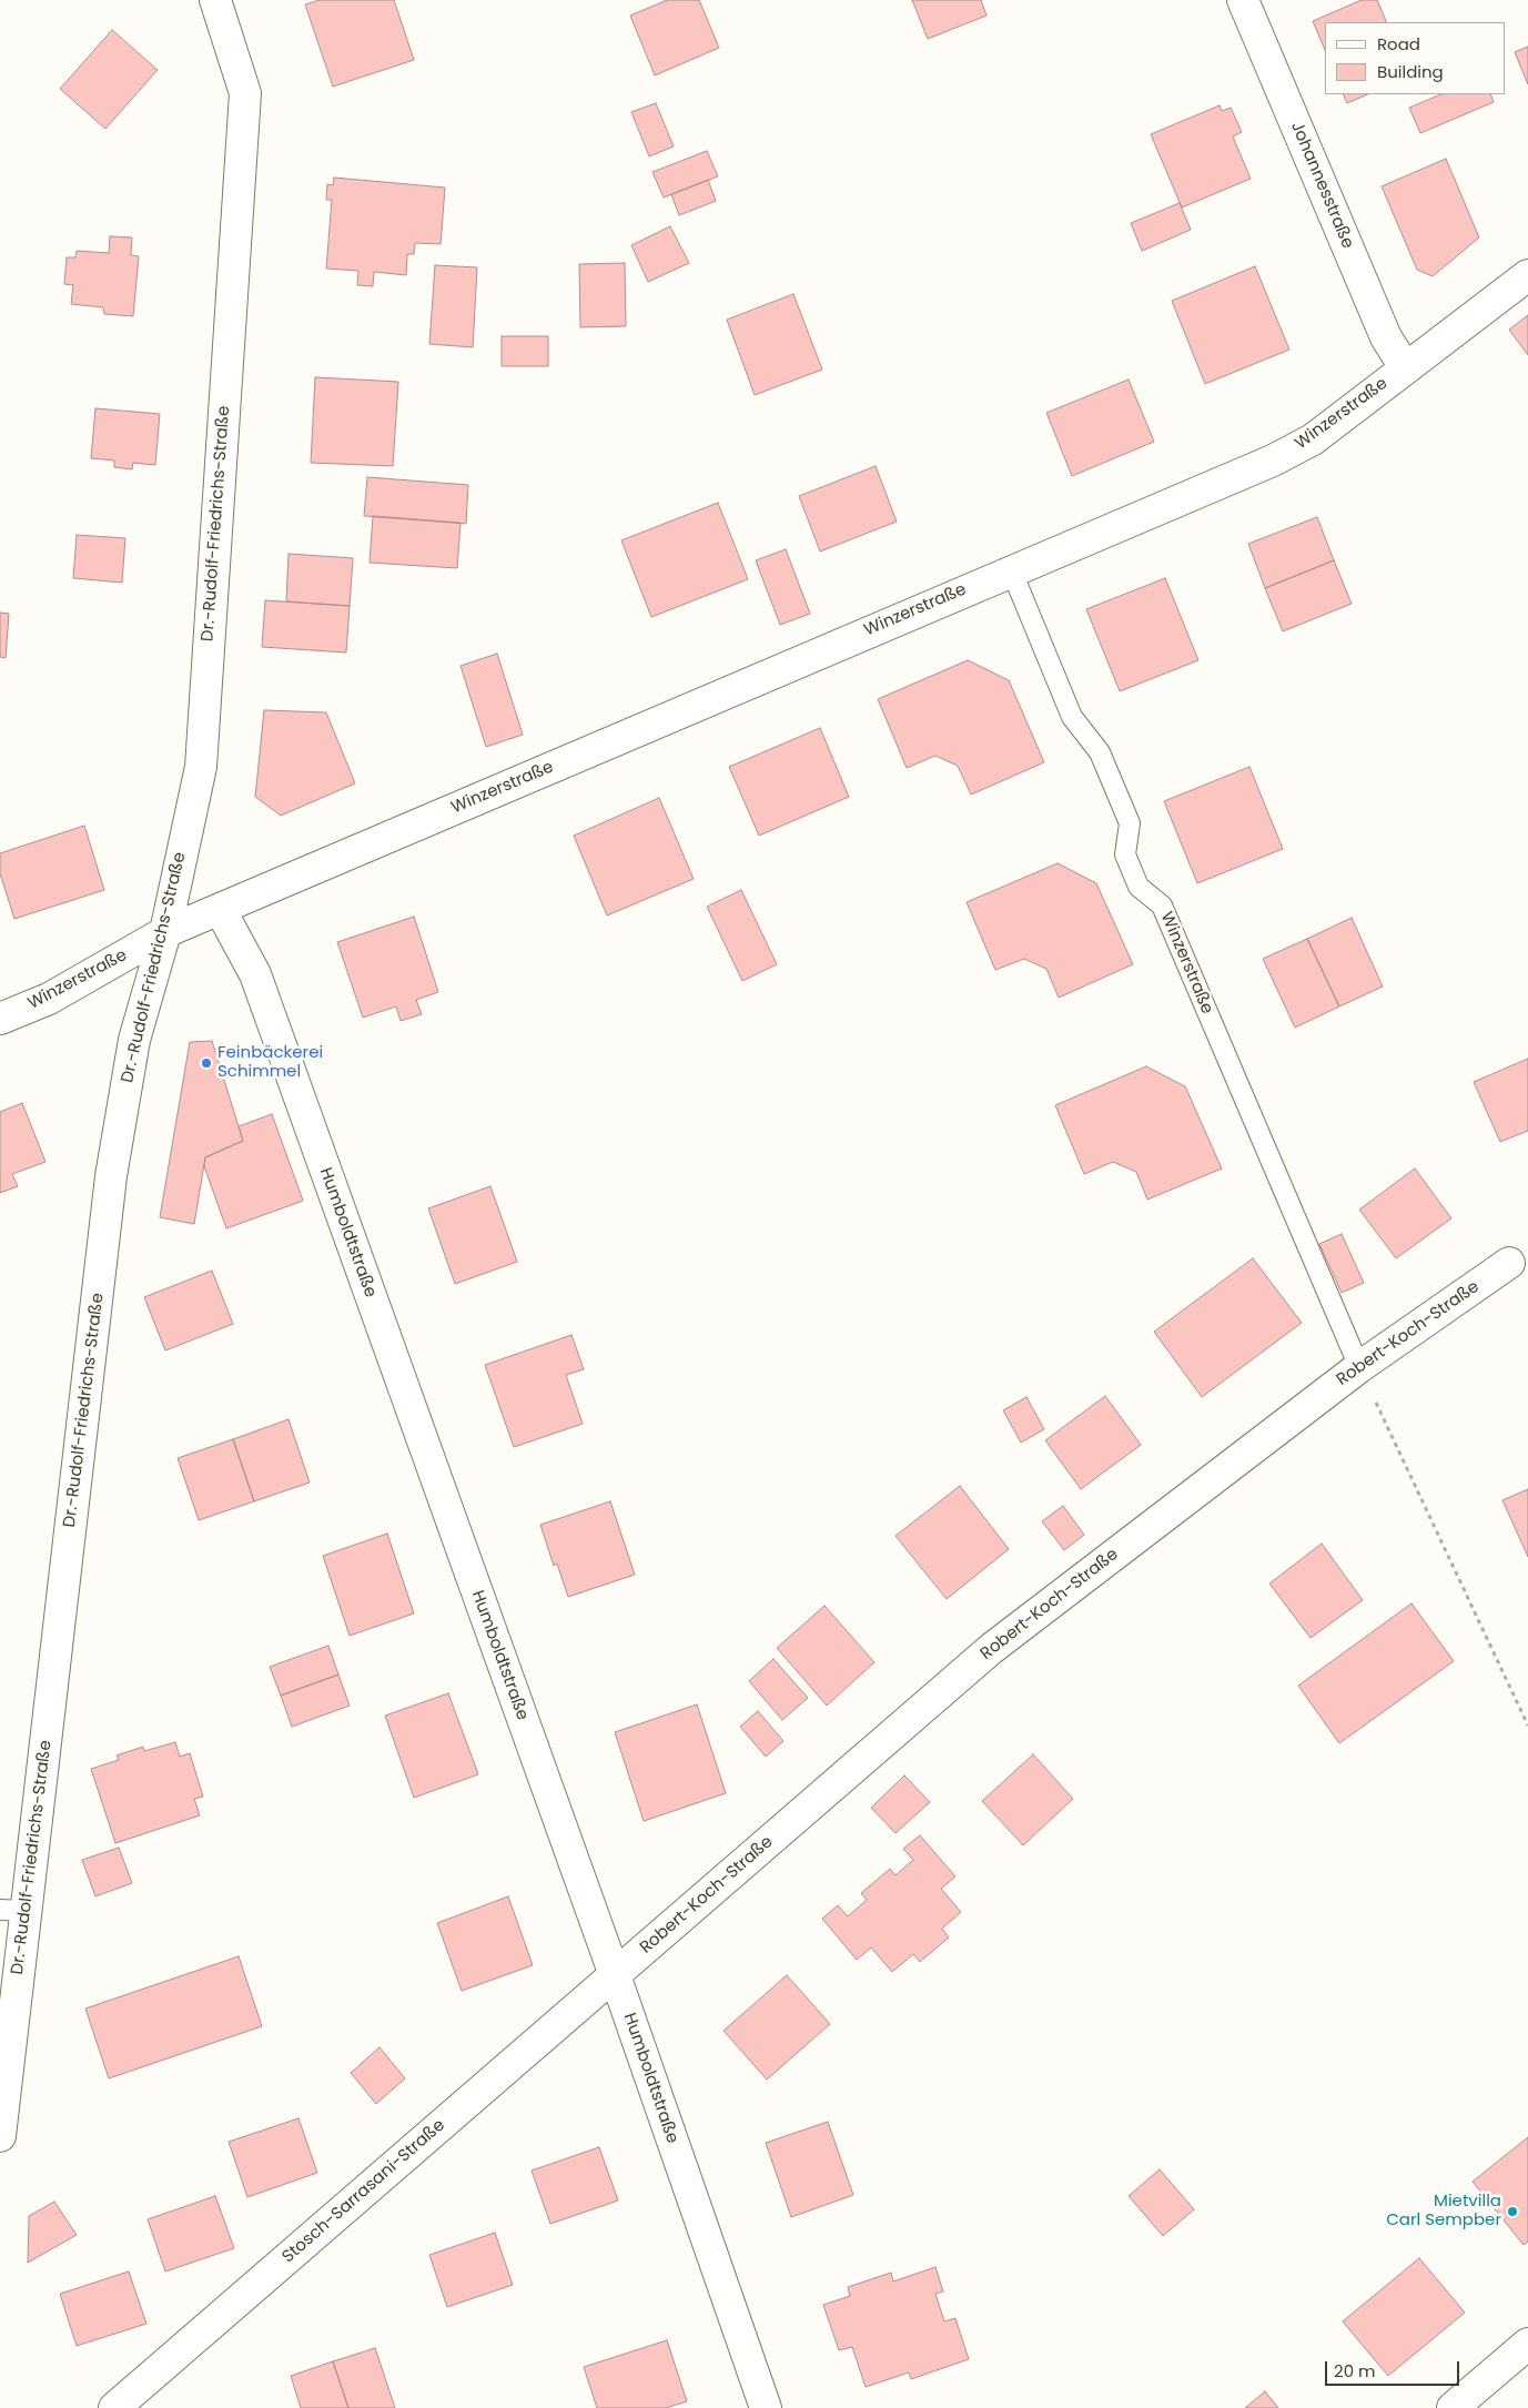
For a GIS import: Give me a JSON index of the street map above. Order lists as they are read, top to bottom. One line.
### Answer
{"streets":{"street":["Johannesstraße","Winzerstraße","Dr.-Rudolf-Friedrichs-Straße","Humboldtstraße","Robert-Koch-Straße","Stosch-Sarrasani-Straße"]},"crossings":[["Johannesstraße","Winzerstraße"],["Winzerstraße","Dr.-Rudolf-Friedrichs-Straße"],["Winzerstraße","Humboldtstraße"],["Winzerstraße","Robert-Koch-Straße"],["Humboldtstraße","Robert-Koch-Straße"],["Humboldtstraße","Stosch-Sarrasani-Straße"],["Robert-Koch-Straße","Stosch-Sarrasani-Straße"]],"places":["Feinbäckerei Schimmel","Mietvilla Carl Sempber"],"legend":["Road","Building"],"scale_bar":"20 m"}
